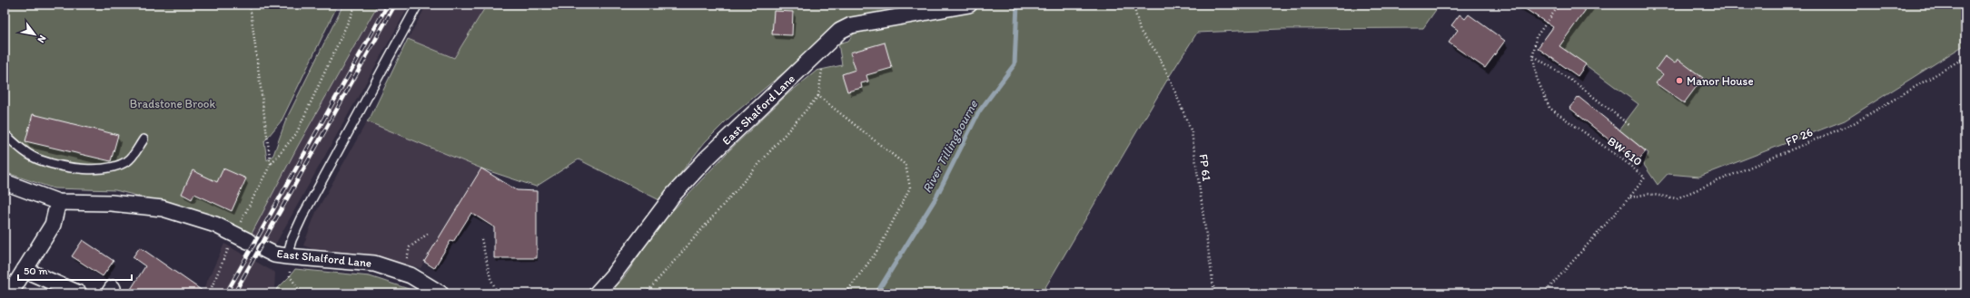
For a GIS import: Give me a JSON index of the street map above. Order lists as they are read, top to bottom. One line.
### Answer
{"streets":{"street":["East Shalford Lane"],"path":["FP 26","BW 610","FP 61"]},"crossings":[["FP 26","BW 610"]],"water":["River Tillingbourne"],"parks":["Bradstone Brook"],"places":["Manor House"],"scale_bar":"50 m","north":"bottom right"}
